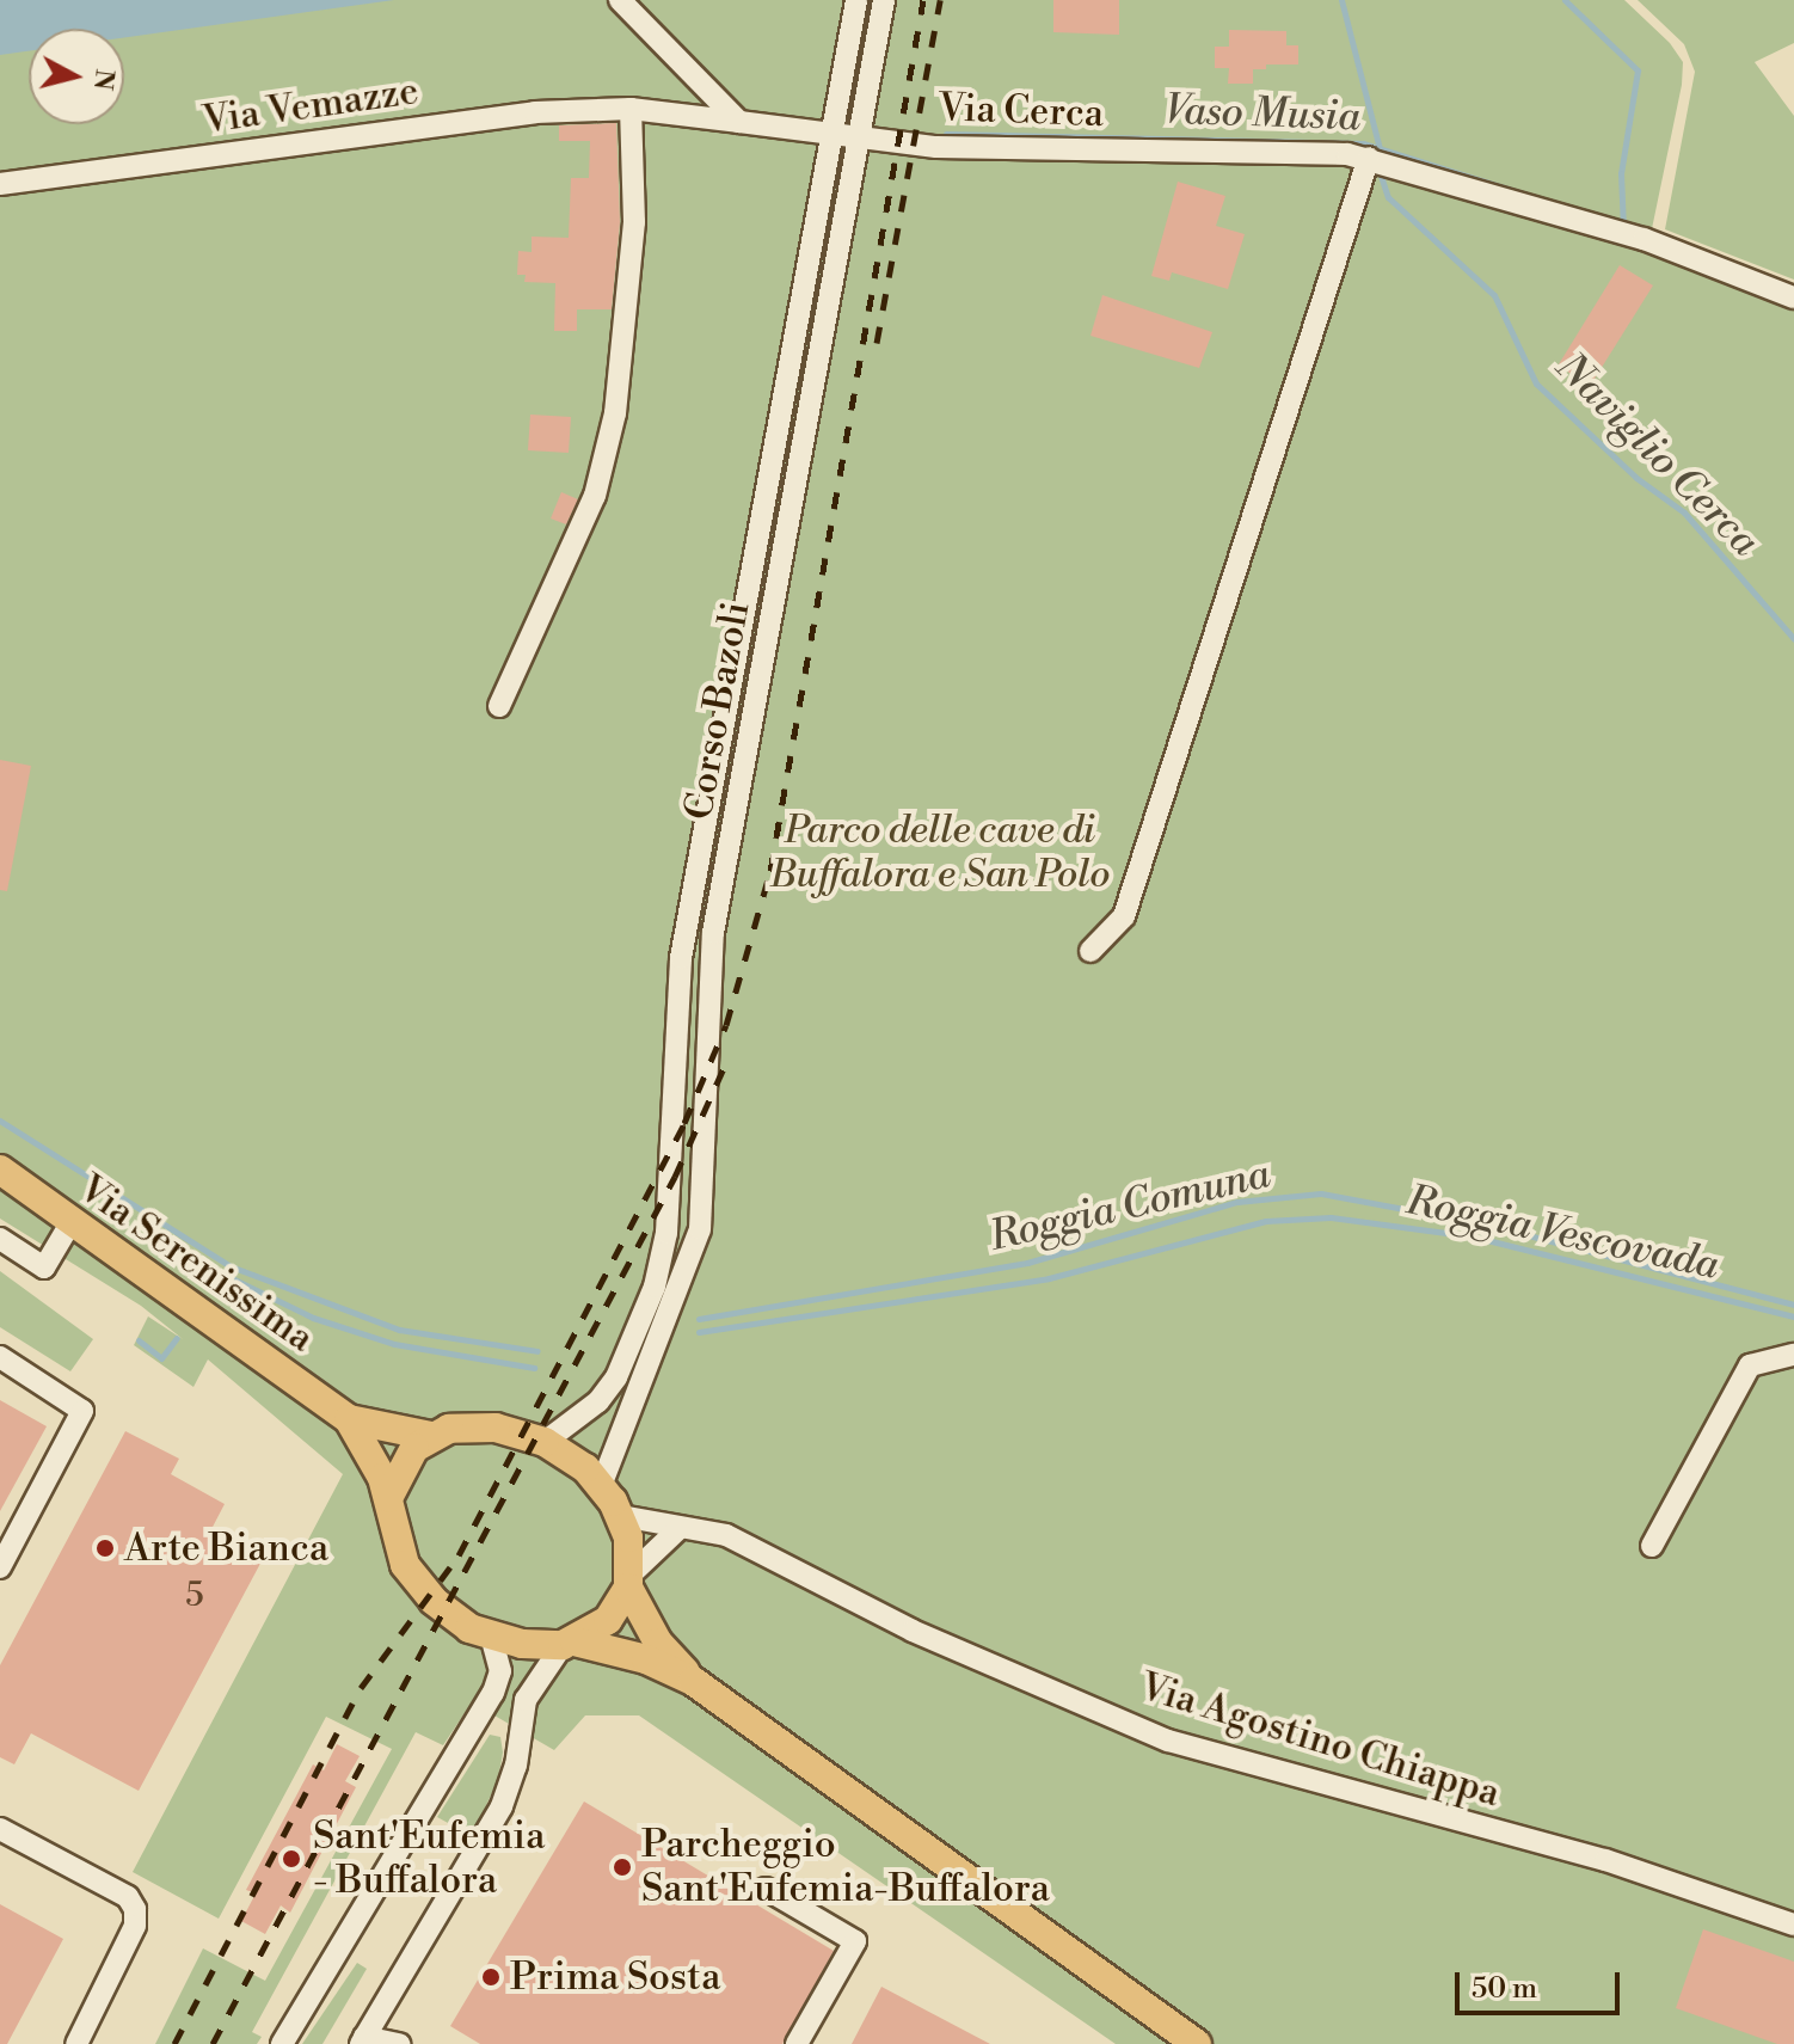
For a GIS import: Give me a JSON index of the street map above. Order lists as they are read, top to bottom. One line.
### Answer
{"streets":{"main road":["Via Serenissima"],"street":["Via Vemazze","Via Cerca","Corso Bazoli","Via Agostino Chiappa"]},"crossings":[["Via Vemazze","Via Cerca"],["Via Cerca","Corso Bazoli"],["Corso Bazoli","Via Serenissima"],["Corso Bazoli","Via Agostino Chiappa"],["Via Serenissima","Via Agostino Chiappa"]],"water":["Vaso Musia","Naviglio Cerca","Roggia Comuna","Roggia Vescovada"],"parks":["Parco delle cave di Buffalora e San Polo"],"places":["Arte Bianca","Sant'Eufemia - Buffalora","Parcheggio Sant'Eufemia-Buffalora","Prima Sosta"],"house_numbers":["5"],"scale_bar":"50 m","north":"right"}
